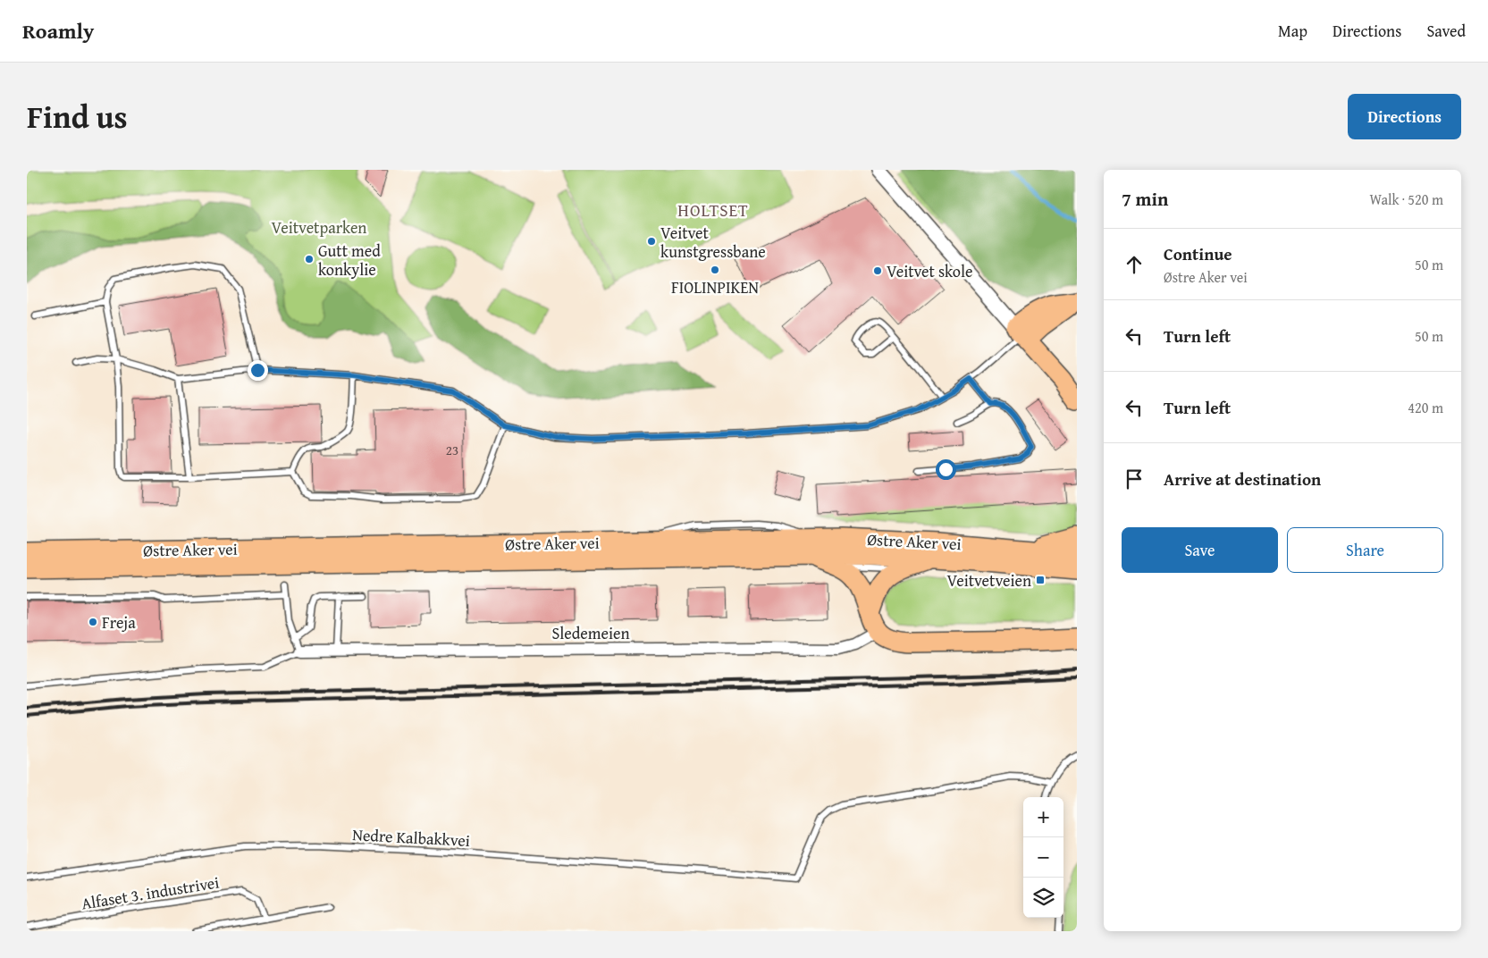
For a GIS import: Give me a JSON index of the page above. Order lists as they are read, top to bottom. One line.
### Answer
{"streets":{"highway":["Østre Aker vei"],"street":["Sledemeien"],"lane":["Nedre Kalbakkvei","Alfaset 3. industrivei"]},"districts":["HOLTSET"],"parks":["Veitvetparken"],"places":{"other":["Veitvet kunstgressbane","Gutt med konkylie","FIOLINPIKEN","Veitvet skole","Freja"],"transit":["Veitvetveien"]},"house_numbers":["23"],"page":{"header":"Roamly","nav":["Map","Directions","Saved"],"title":"Find us","buttons":["Directions",["Save","Share"]],"heading":["7 min","Walk · 520 m"],"list":[["Continue","Østre Aker vei","50 m"],["Turn left","50 m"],["Turn left","420 m"],"Arrive at destination"],"map_buttons":["+","−"]}}
